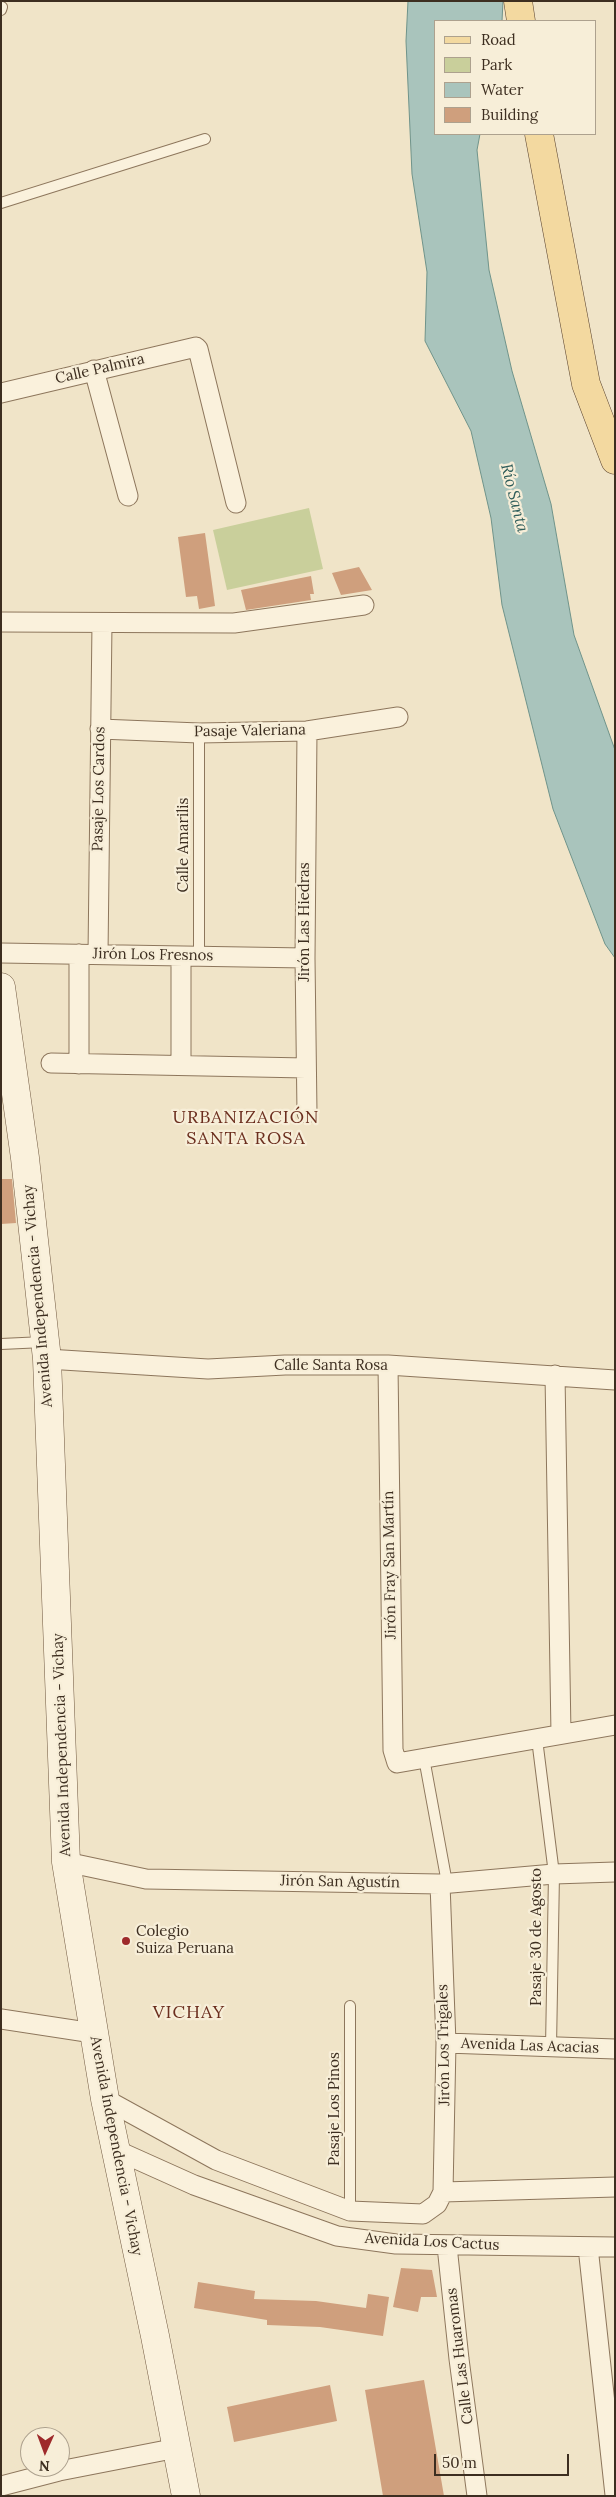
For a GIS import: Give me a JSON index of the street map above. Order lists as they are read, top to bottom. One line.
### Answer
{"streets":{"main road":["Avenida Independencia - Vichay"],"street":["Calle Palmira","Pasaje Valeriana","Pasaje Los Cardos","Jirón Las Hiedras","Jirón Los Fresnos","Calle Santa Rosa","Jirón Fray San Martín","Jirón San Agustín","Jirón Los Trigales","Avenida Las Acacias","Avenida Los Cactus","Calle Las Huaromas"],"lane":["Calle Amarilis","Pasaje 30 de Agosto","Pasaje Los Pinos"]},"crossings":[["Pasaje Valeriana","Pasaje Los Cardos"],["Pasaje Valeriana","Calle Amarilis"],["Pasaje Valeriana","Jirón Las Hiedras"],["Pasaje Los Cardos","Jirón Los Fresnos"],["Calle Amarilis","Jirón Los Fresnos"],["Jirón Las Hiedras","Jirón Los Fresnos"],["Avenida Independencia - Vichay","Calle Santa Rosa"],["Avenida Independencia - Vichay","Jirón San Agustín"],["Avenida Independencia - Vichay","Avenida Los Cactus"],["Calle Santa Rosa","Jirón Fray San Martín"],["Jirón San Agustín","Pasaje 30 de Agosto"],["Jirón San Agustín","Jirón Los Trigales"],["Pasaje 30 de Agosto","Avenida Las Acacias"],["Jirón Los Trigales","Avenida Las Acacias"],["Avenida Los Cactus","Calle Las Huaromas"]],"districts":["URBANIZACIÓN SANTA ROSA","VICHAY"],"water":["Río Santa"],"places":["Colegio Suiza Peruana"],"legend":["Road","Park","Water","Building"],"scale_bar":"50 m","north":"bottom"}
